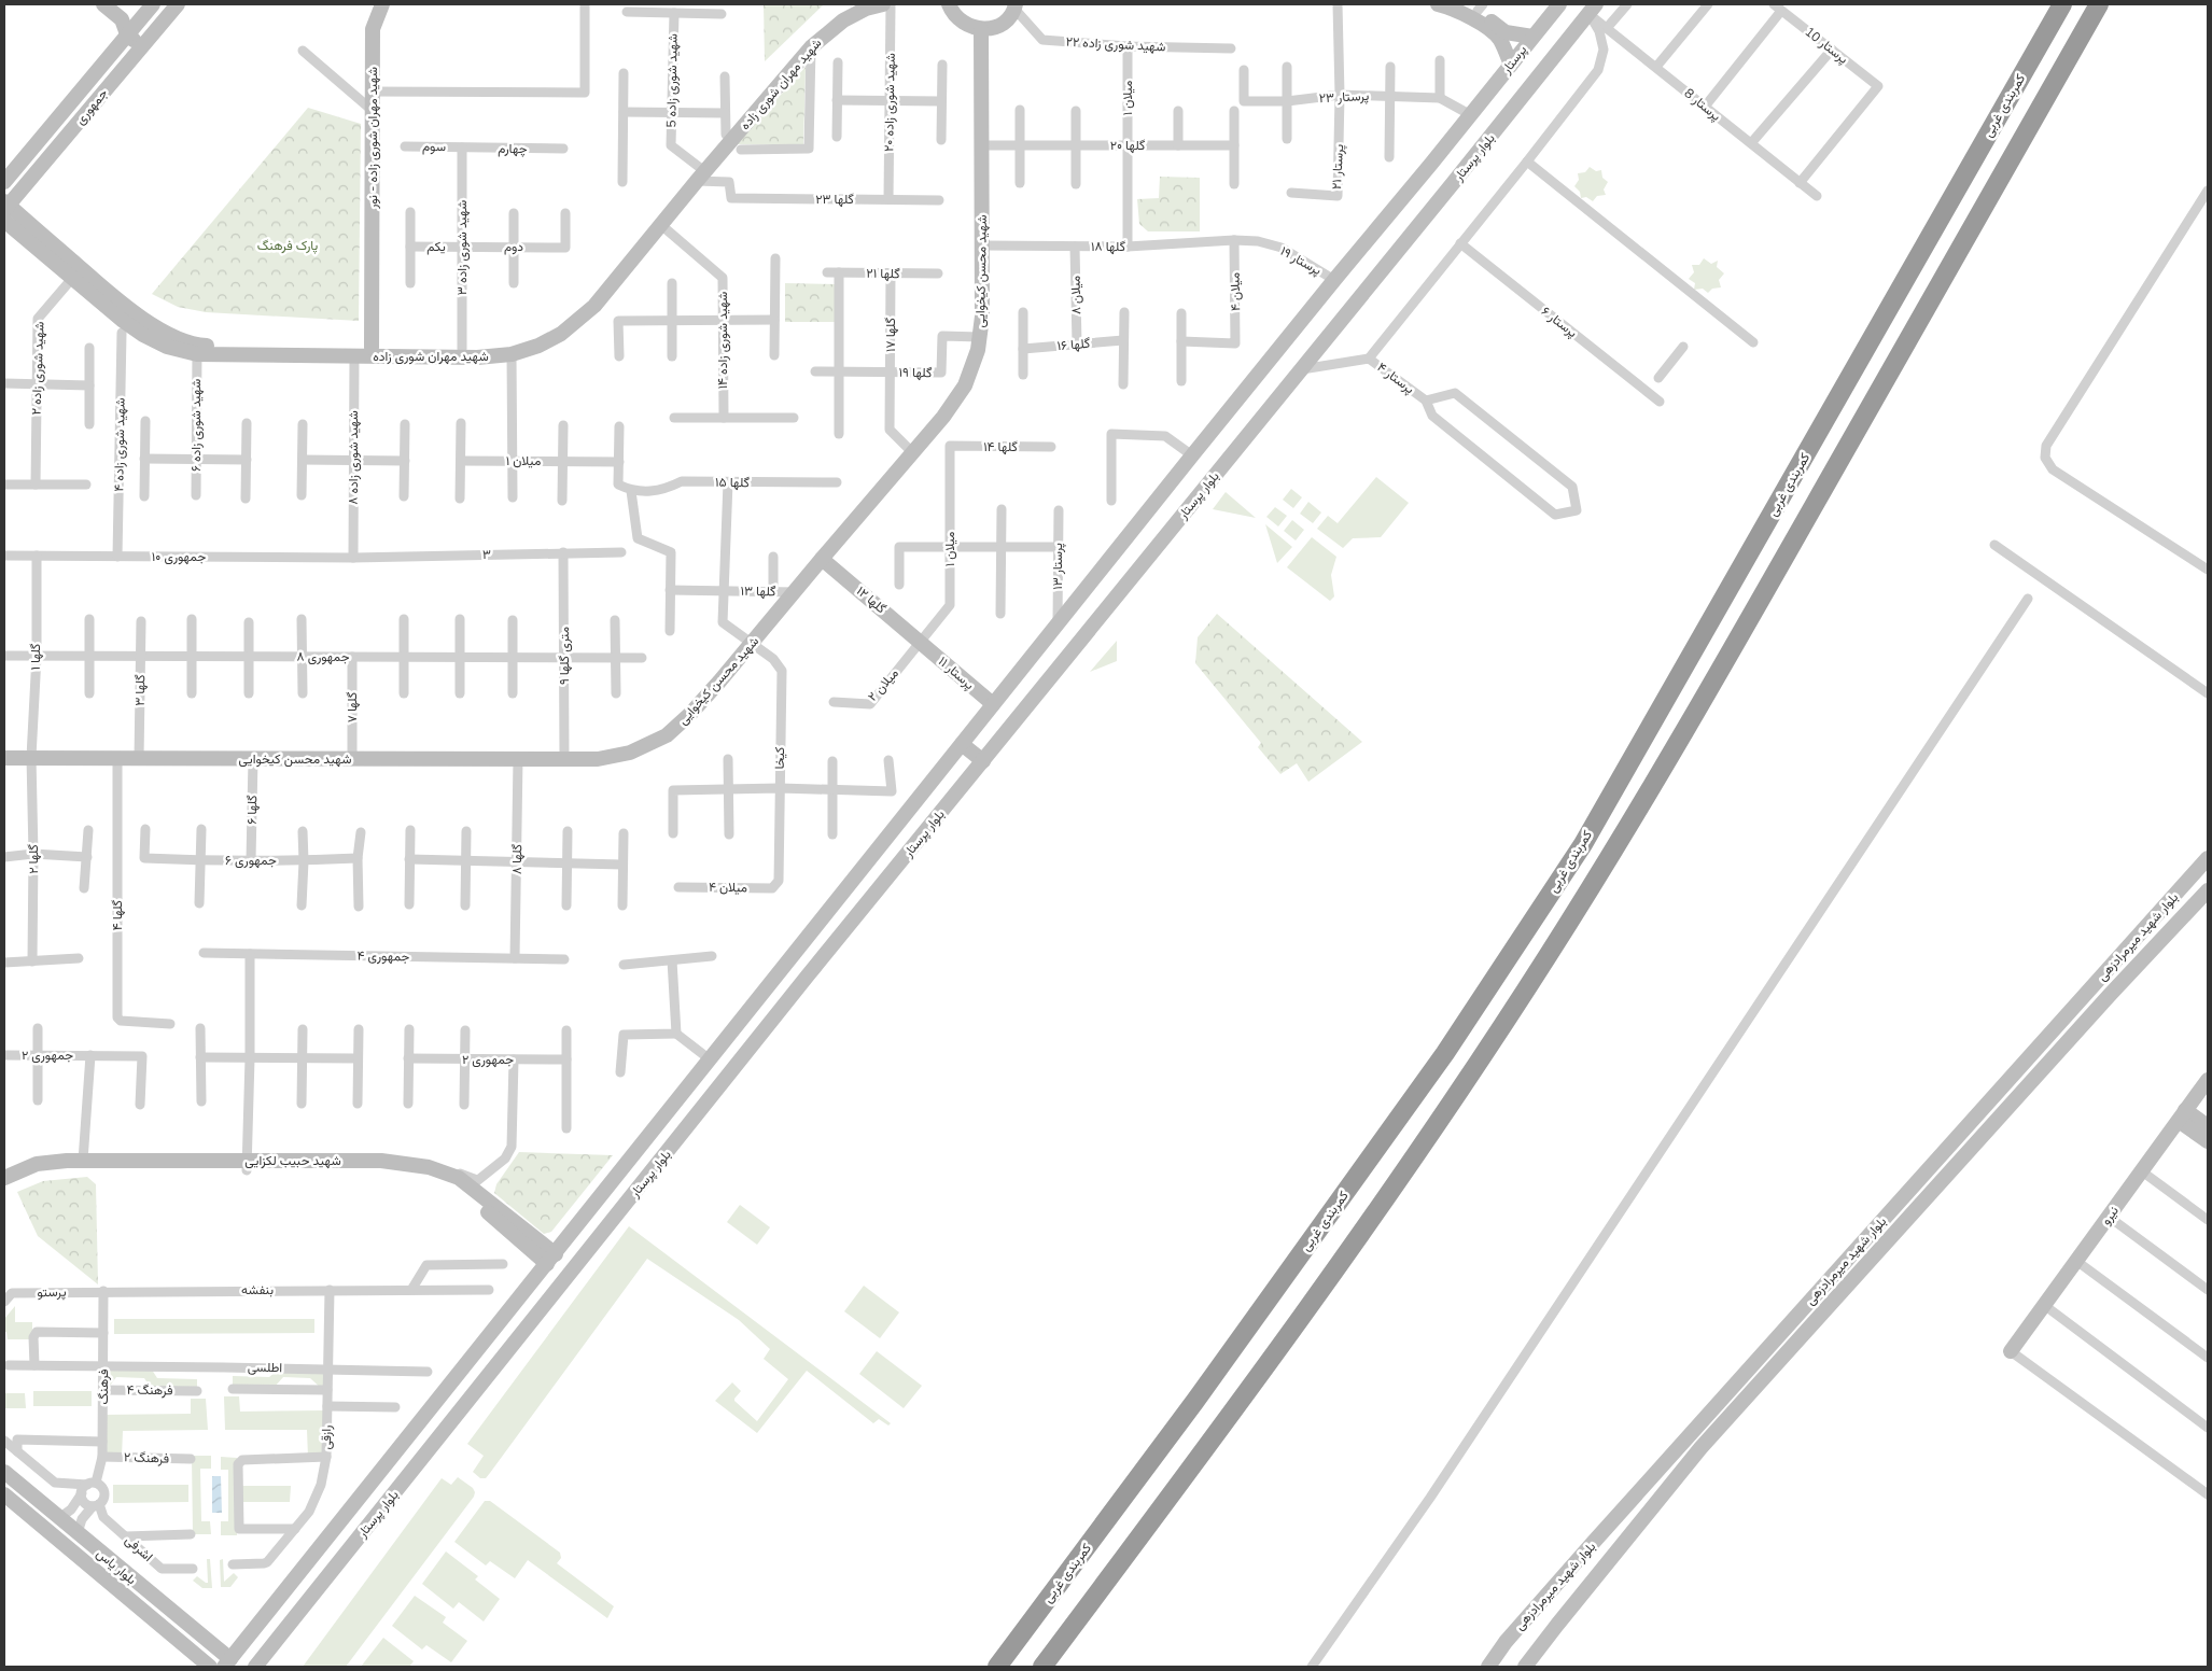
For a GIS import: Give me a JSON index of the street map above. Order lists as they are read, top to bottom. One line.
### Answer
{"streets":{"highway":["کمربندی غربی"],"main road":["پرستار","شهید مهران شوری زاده","جمهوری","شهید مهران شوری زاده - نور","بلوار پرستار","شهید محسن کیخوایی","گلها ۱۲","پرستار ۱۱","بلوار شهید میرمرادزهی","شهید حبیب لکزایی","نیرو","بلوار یاس"],"street":["شهید شوری زاده ۲۲","پرستار 10","شهید شوری زاده 5","پرستار ۲۳","میلان ۱","شهید شوری زاده ۲۰","پرستار 8","گلها ۲۰","سوم","چهارم","پرستار ۲۱","گلها ۲۳","یکم","دوم","گلها ۱۸","شهید شوری زاده ۳","پرستار ۱۹","گلها ۲۱","میلان ۴","میلان ۸","پرستار ۶","گلها ۱۷","شهید شوری زاده ۱۴","گلها ۱۶","شهید شوری زاده ۲","گلها ۱۹","پرستار ۴","شهید شوری زاده ۶","شهید شوری زاده ۴","گلها ۱۴","شهید شوری زاده ۸","گلها ۱۵","۳","جمهوری ۱۰","پرستار ۱۳","گلها ۱۳","۹ متری گلها","گلها ۱","جمهوری ۸","میلان ۲","گلها ۳","گلها ۷","کیخا","گلها ۶","گلها ۲","گلها ۸","جمهوری ۶","گلها ۴","جمهوری ۴","جمهوری ۲","بنفشه","پرستو","اطلسی","فرهنگ","فرهنگ ۴","رازقی","فرهنگ ۲","اشرفی"]},"crossings":[["شهید شوری زاده ۲۲","میلان ۱"],["پرستار 10","پرستار 8"],["پرستار","پرستار ۲۳"],["پرستار","بلوار پرستار"],["شهید شوری زاده 5","شهید مهران شوری زاده"],["شهید شوری زاده 5","گلها ۲۳"],["شهید مهران شوری زاده","جمهوری"],["شهید مهران شوری زاده","شهید مهران شوری زاده - نور"],["شهید مهران شوری زاده","گلها ۲۳"],["شهید مهران شوری زاده","شهید شوری زاده ۳"],["شهید مهران شوری زاده","شهید شوری زاده ۱۴"],["شهید مهران شوری زاده","شهید شوری زاده ۲"],["شهید مهران شوری زاده","شهید شوری زاده ۶"],["شهید مهران شوری زاده","شهید شوری زاده ۸"],["پرستار ۲۳","بلوار پرستار"],["پرستار ۲۳","پرستار ۲۱"],["میلان ۱","گلها ۲۰"],["میلان ۱","گلها ۱۸"],["میلان ۱","گلها ۱۴"],["میلان ۱","گلها ۱۲"],["میلان ۱","پرستار ۱۱"],["میلان ۱","میلان ۲"],["شهید شوری زاده ۲۰","گلها ۲۳"],["پرستار 8","بلوار پرستار"],["گلها ۲۰","شهید محسن کیخوایی"],["سوم","چهارم"],["سوم","شهید شوری زاده ۳"],["چهارم","شهید شوری زاده ۳"],["بلوار پرستار","پرستار ۱۹"],["بلوار پرستار","پرستار ۴"],["بلوار پرستار","پرستار ۱۳"],["بلوار پرستار","پرستار ۱۱"],["بلوار پرستار","شهید حبیب لکزایی"],["بلوار پرستار","بلوار یاس"],["یکم","دوم"],["یکم","شهید شوری زاده ۳"],["دوم","شهید شوری زاده ۳"],["گلها ۱۸","پرستار ۱۹"],["گلها ۱۸","شهید محسن کیخوایی"],["گلها ۱۸","میلان ۴"],["گلها ۱۸","میلان ۸"],["پرستار ۱۹","میلان ۴"],["شهید محسن کیخوایی","گلها ۱۷"],["شهید محسن کیخوایی","گلها ۱۹"],["شهید محسن کیخوایی","گلها ۱۳"],["شهید محسن کیخوایی","گلها ۱۲"],["شهید محسن کیخوایی","۹ متری گلها"],["شهید محسن کیخوایی","گلها ۱"],["شهید محسن کیخوایی","گلها ۳"],["شهید محسن کیخوایی","گلها ۷"],["شهید محسن کیخوایی","کیخا"],["شهید محسن کیخوایی","گلها ۶"],["شهید محسن کیخوایی","گلها ۲"],["شهید محسن کیخوایی","گلها ۸"],["شهید محسن کیخوایی","گلها ۴"],["گلها ۲۱","گلها ۱۷"],["میلان ۴","کیخا"],["میلان ۸","گلها ۱۶"],["گلها ۱۷","گلها ۱۹"],["شهید شوری زاده ۴","جمهوری ۱۰"],["شهید شوری زاده ۸","۳"],["شهید شوری زاده ۸","جمهوری ۱۰"],["۳","جمهوری ۱۰"],["۳","۹ متری گلها"],["جمهوری ۱۰","گلها ۱"],["گلها ۱۳","کیخا"],["گلها ۱۲","پرستار ۱۱"],["گلها ۱۲","میلان ۲"],["۹ متری گلها","جمهوری ۸"],["گلها ۱","جمهوری ۸"],["گلها ۱","گلها ۲"],["جمهوری ۸","گلها ۳"],["جمهوری ۸","گلها ۷"],["پرستار ۱۱","میلان ۲"],["گلها ۶","جمهوری ۶"],["گلها ۸","جمهوری ۴"],["جمهوری ۲","شهید حبیب لکزایی"],["بنفشه","پرستو"],["بنفشه","فرهنگ"],["بنفشه","رازقی"],["پرستو","فرهنگ"],["اطلسی","فرهنگ"],["اطلسی","رازقی"],["فرهنگ","فرهنگ ۴"],["فرهنگ","فرهنگ ۲"],["فرهنگ","اشرفی"]],"parks":["پارک فرهنگ"]}
